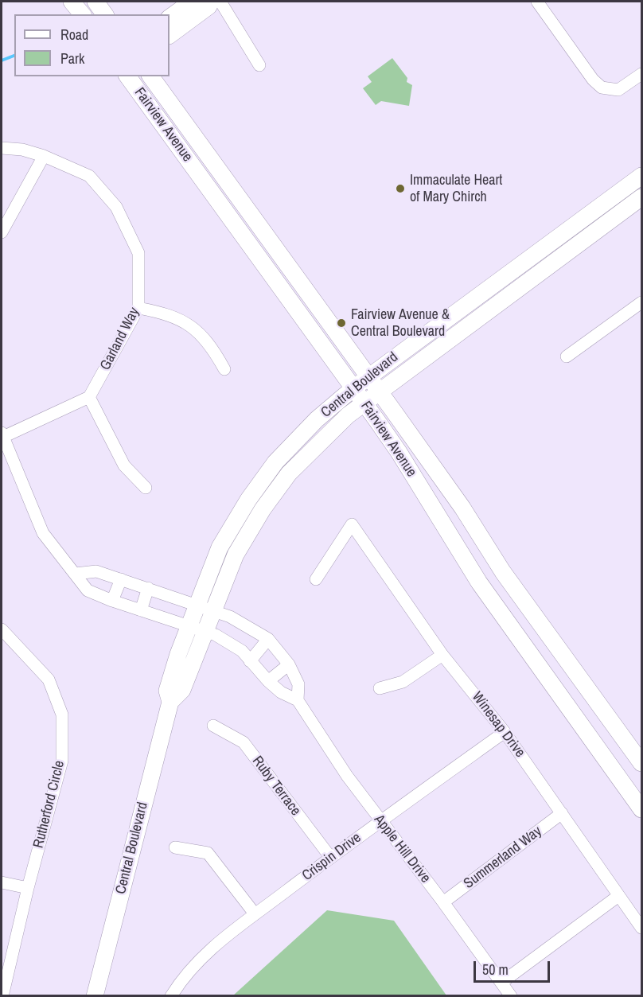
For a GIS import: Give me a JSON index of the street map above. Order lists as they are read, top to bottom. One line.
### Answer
{"streets":{"street":["Fairview Avenue","Garland Way","Central Boulevard","Winesap Drive","Ruby Terrace","Rutherford Circle","Apple Hill Drive","Crispin Drive","Summerland Way"]},"crossings":[["Fairview Avenue","Central Boulevard"],["Central Boulevard","Apple Hill Drive"],["Winesap Drive","Crispin Drive"],["Winesap Drive","Summerland Way"],["Ruby Terrace","Crispin Drive"],["Apple Hill Drive","Crispin Drive"],["Apple Hill Drive","Summerland Way"]],"places":["Immaculate Heart of Mary Chirch","Fairview Avenue & Central Boulevard"],"legend":["Road","Park"],"scale_bar":"50 m"}
